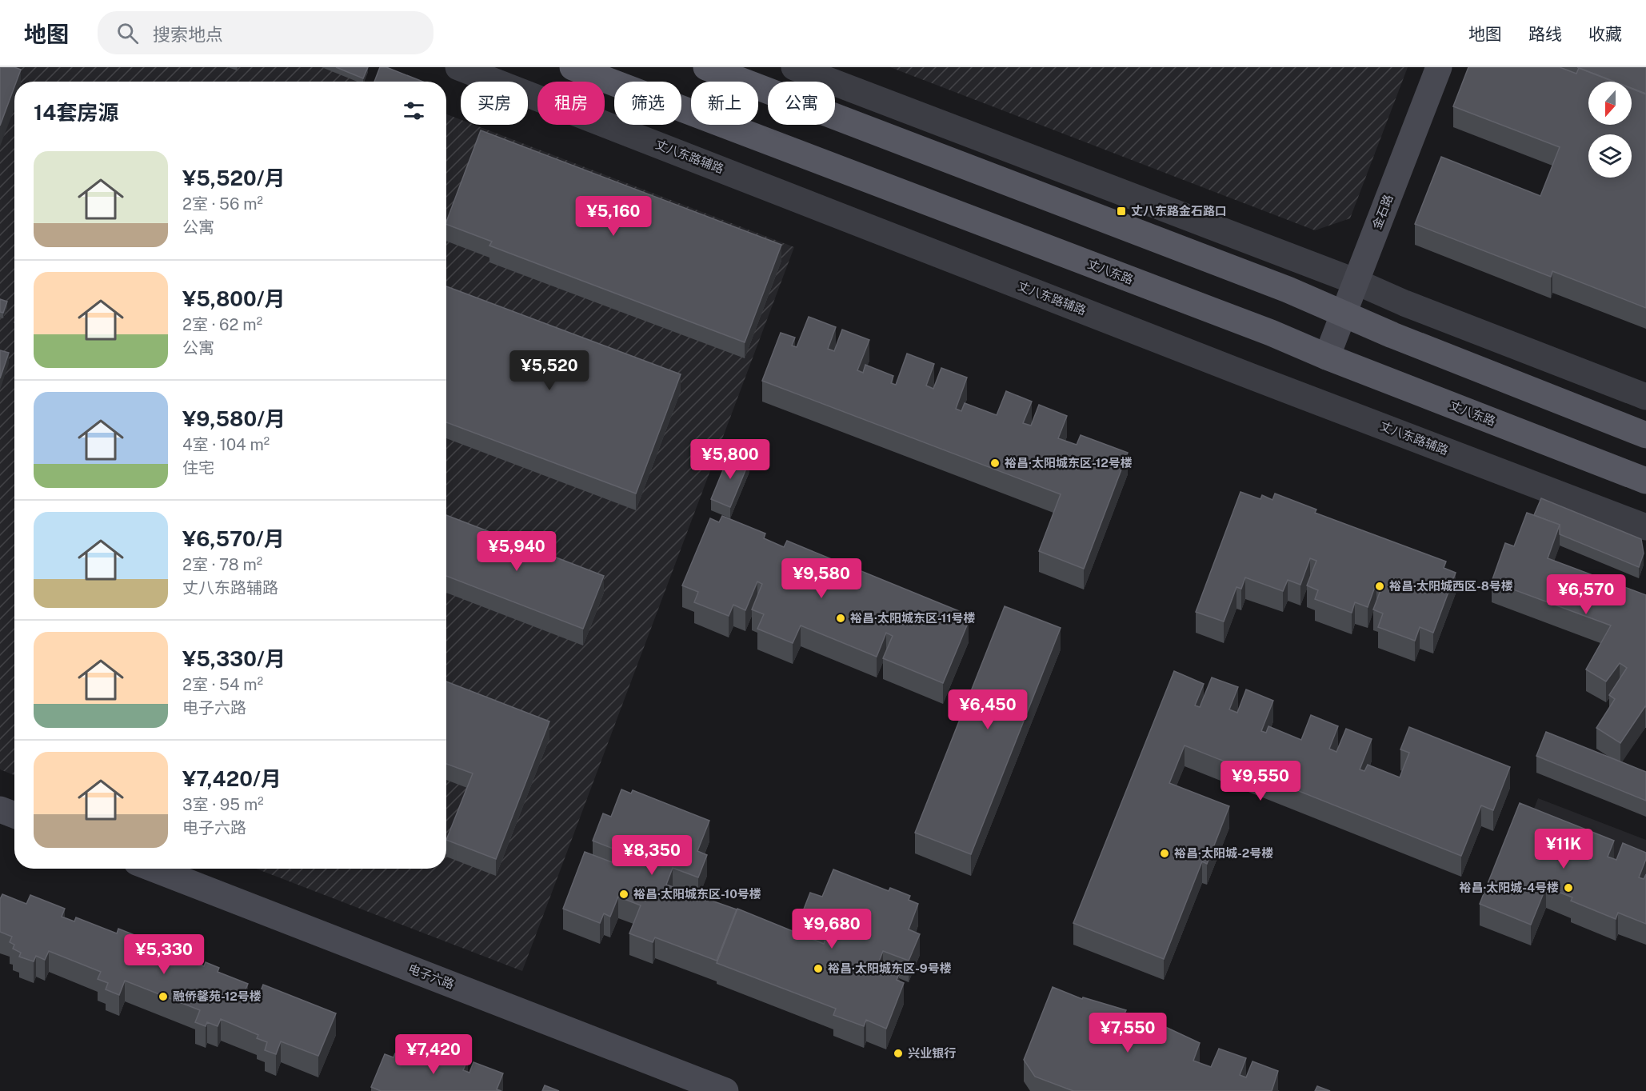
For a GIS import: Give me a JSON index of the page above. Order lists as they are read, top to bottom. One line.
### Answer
{"streets":{"main road":["丈八东路"],"street":["丈八东路辅路","金石路","电子六路"]},"crossings":[["金石路","丈八东路"]],"places":{"transit":["丈八东路金石路口"],"other":["裕昌·太阳城东区-12号楼","裕昌·太阳城西区-8号楼","裕昌·太阳城东区-11号楼","裕昌·太阳城-2号楼","裕昌·太阳城-4号楼","裕昌·太阳城东区-10号楼","裕昌·太阳城东区-9号楼","融侨馨苑-12号楼","兴业银行"]},"north":"bottom","page":{"header":"地图","search":"搜索地点","nav":["地图","路线","收藏"],"chip":["买房","租房","筛选","新上","公寓"],"heading":"14套房源","list":[{"name":"¥5,520/月","note":"2室 · 56 m² · 公寓"},{"name":"¥5,800/月","note":"2室 · 62 m² · 公寓"},{"name":"¥9,580/月","note":"4室 · 104 m² · 住宅"},{"name":"¥6,570/月","note":"2室 · 78 m² · 丈八东路辅路"},{"name":"¥5,330/月","note":"2室 · 54 m² · 电子六路"},{"name":"¥7,420/月","note":"3室 · 95 m² · 电子六路"}],"price":["¥5,160","¥5,520","¥5,800","¥5,940","¥9,580","¥6,570","¥6,450","¥9,550","¥11K","¥8,350","¥9,680","¥5,330","¥7,550","¥7,420"]}}
